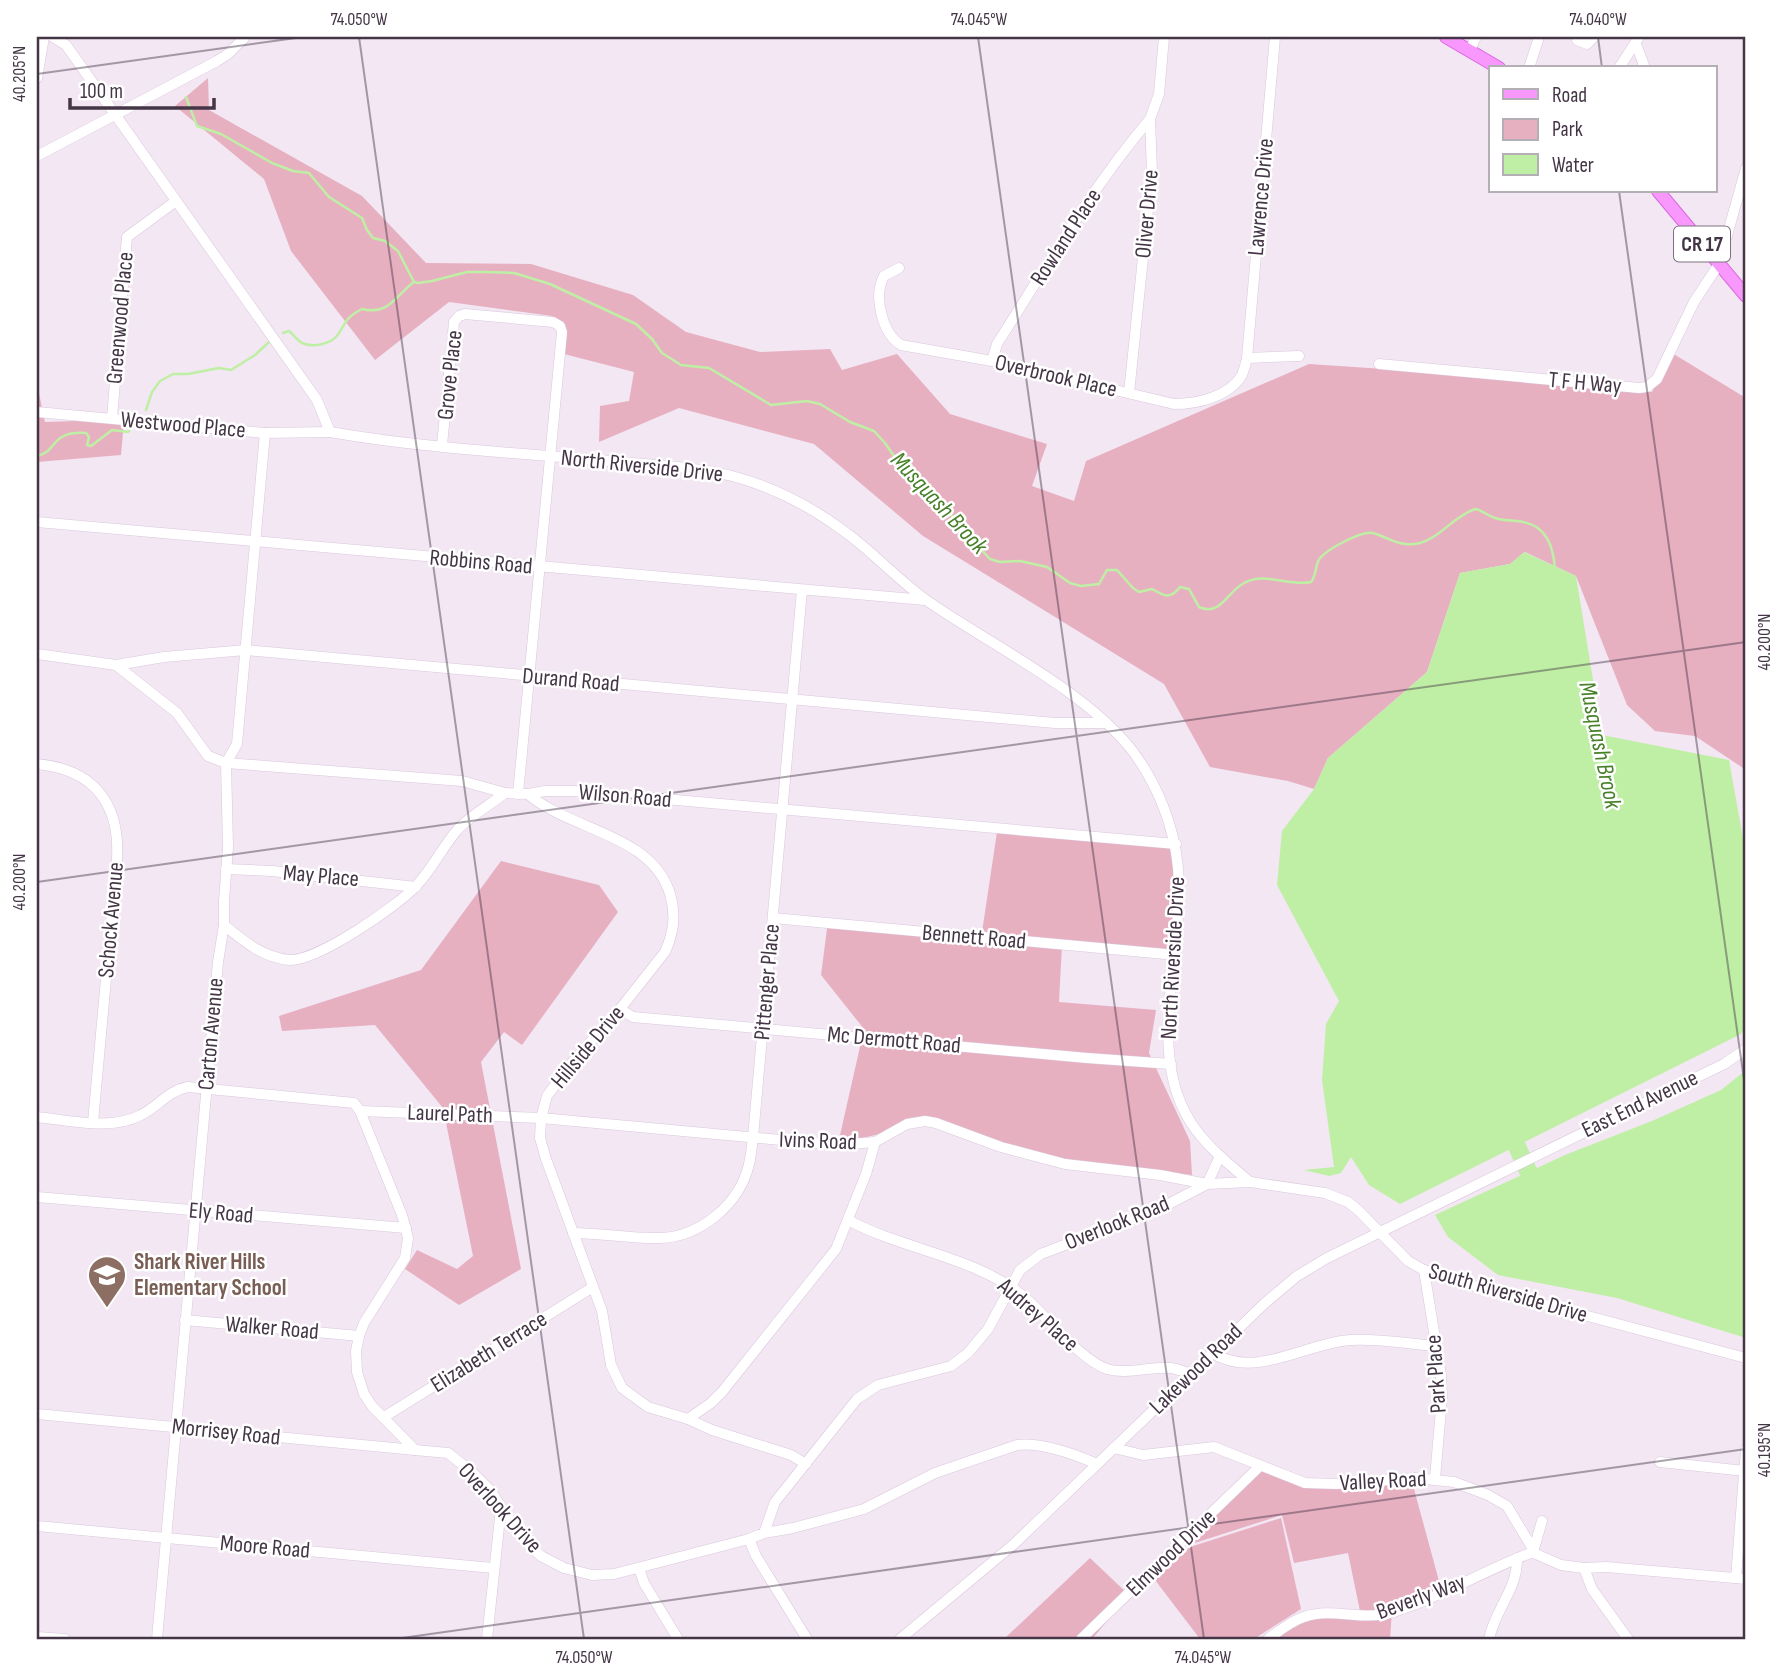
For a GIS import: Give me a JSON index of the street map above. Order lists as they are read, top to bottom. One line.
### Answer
{"streets":{"main road":["CR 17"],"street":["Lawrence Drive","Oliver Drive","Rowland Place","Greenwood Place","Grove Place","Overbrook Place","T F H Way","Westwood Place","North Riverside Drive","Robbins Road","Durand Road","Wilson Road","May Place","Schock Avenue","Bennett Road","Pittenger Place","Carton Avenue","Mc Dermott Road","Hillside Drive","East End Avenue","Laurel Path","Ivins Road","Ely Road","Overlook Road","South Riverside Drive","Audrey Place","Walker Road","Elizabeth Terrace","Lakewood Road","Park Place","Morrisey Road","Valley Road","Overlook Drive","Moore Road","Elmwood Drive","Beverly Way"]},"crossings":[["Lawrence Drive","Overbrook Place"],["Oliver Drive","Rowland Place"],["Oliver Drive","Overbrook Place"],["Rowland Place","Overbrook Place"],["CR 17","T F H Way"],["Greenwood Place","Westwood Place"],["Grove Place","North Riverside Drive"],["Westwood Place","North Riverside Drive"],["Westwood Place","Carton Avenue"],["North Riverside Drive","Robbins Road"],["North Riverside Drive","Durand Road"],["North Riverside Drive","Wilson Road"],["North Riverside Drive","Bennett Road"],["North Riverside Drive","Mc Dermott Road"],["North Riverside Drive","Ivins Road"],["North Riverside Drive","South Riverside Drive"],["Robbins Road","Pittenger Place"],["Robbins Road","Carton Avenue"],["Durand Road","Pittenger Place"],["Durand Road","Carton Avenue"],["Wilson Road","Pittenger Place"],["Wilson Road","Carton Avenue"],["Wilson Road","Hillside Drive"],["May Place","Carton Avenue"],["Bennett Road","Pittenger Place"],["Pittenger Place","Mc Dermott Road"],["Pittenger Place","Hillside Drive"],["Pittenger Place","Ivins Road"],["Carton Avenue","Ely Road"],["Carton Avenue","Walker Road"],["Carton Avenue","Morrisey Road"],["Carton Avenue","Moore Road"],["Mc Dermott Road","Hillside Drive"],["Hillside Drive","Laurel Path"],["Hillside Drive","Ivins Road"],["Hillside Drive","Elizabeth Terrace"],["East End Avenue","Lakewood Road"],["Laurel Path","Ivins Road"],["Ivins Road","Overlook Road"],["Ivins Road","South Riverside Drive"],["Overlook Road","Audrey Place"],["South Riverside Drive","Lakewood Road"],["South Riverside Drive","Park Place"],["Audrey Place","Lakewood Road"],["Lakewood Road","Valley Road"],["Park Place","Valley Road"],["Morrisey Road","Overlook Drive"],["Valley Road","Elmwood Drive"],["Valley Road","Beverly Way"]],"water":["Musquash Brook"],"places":{"school or university":["Shark River Hills Elementary School"]},"legend":["Road","Park","Water"],"scale_bar":"100 m","coordinates":["74.050°W","74.045°W","74.040°W","40.205°N","40.200°N","40.195°N"]}
